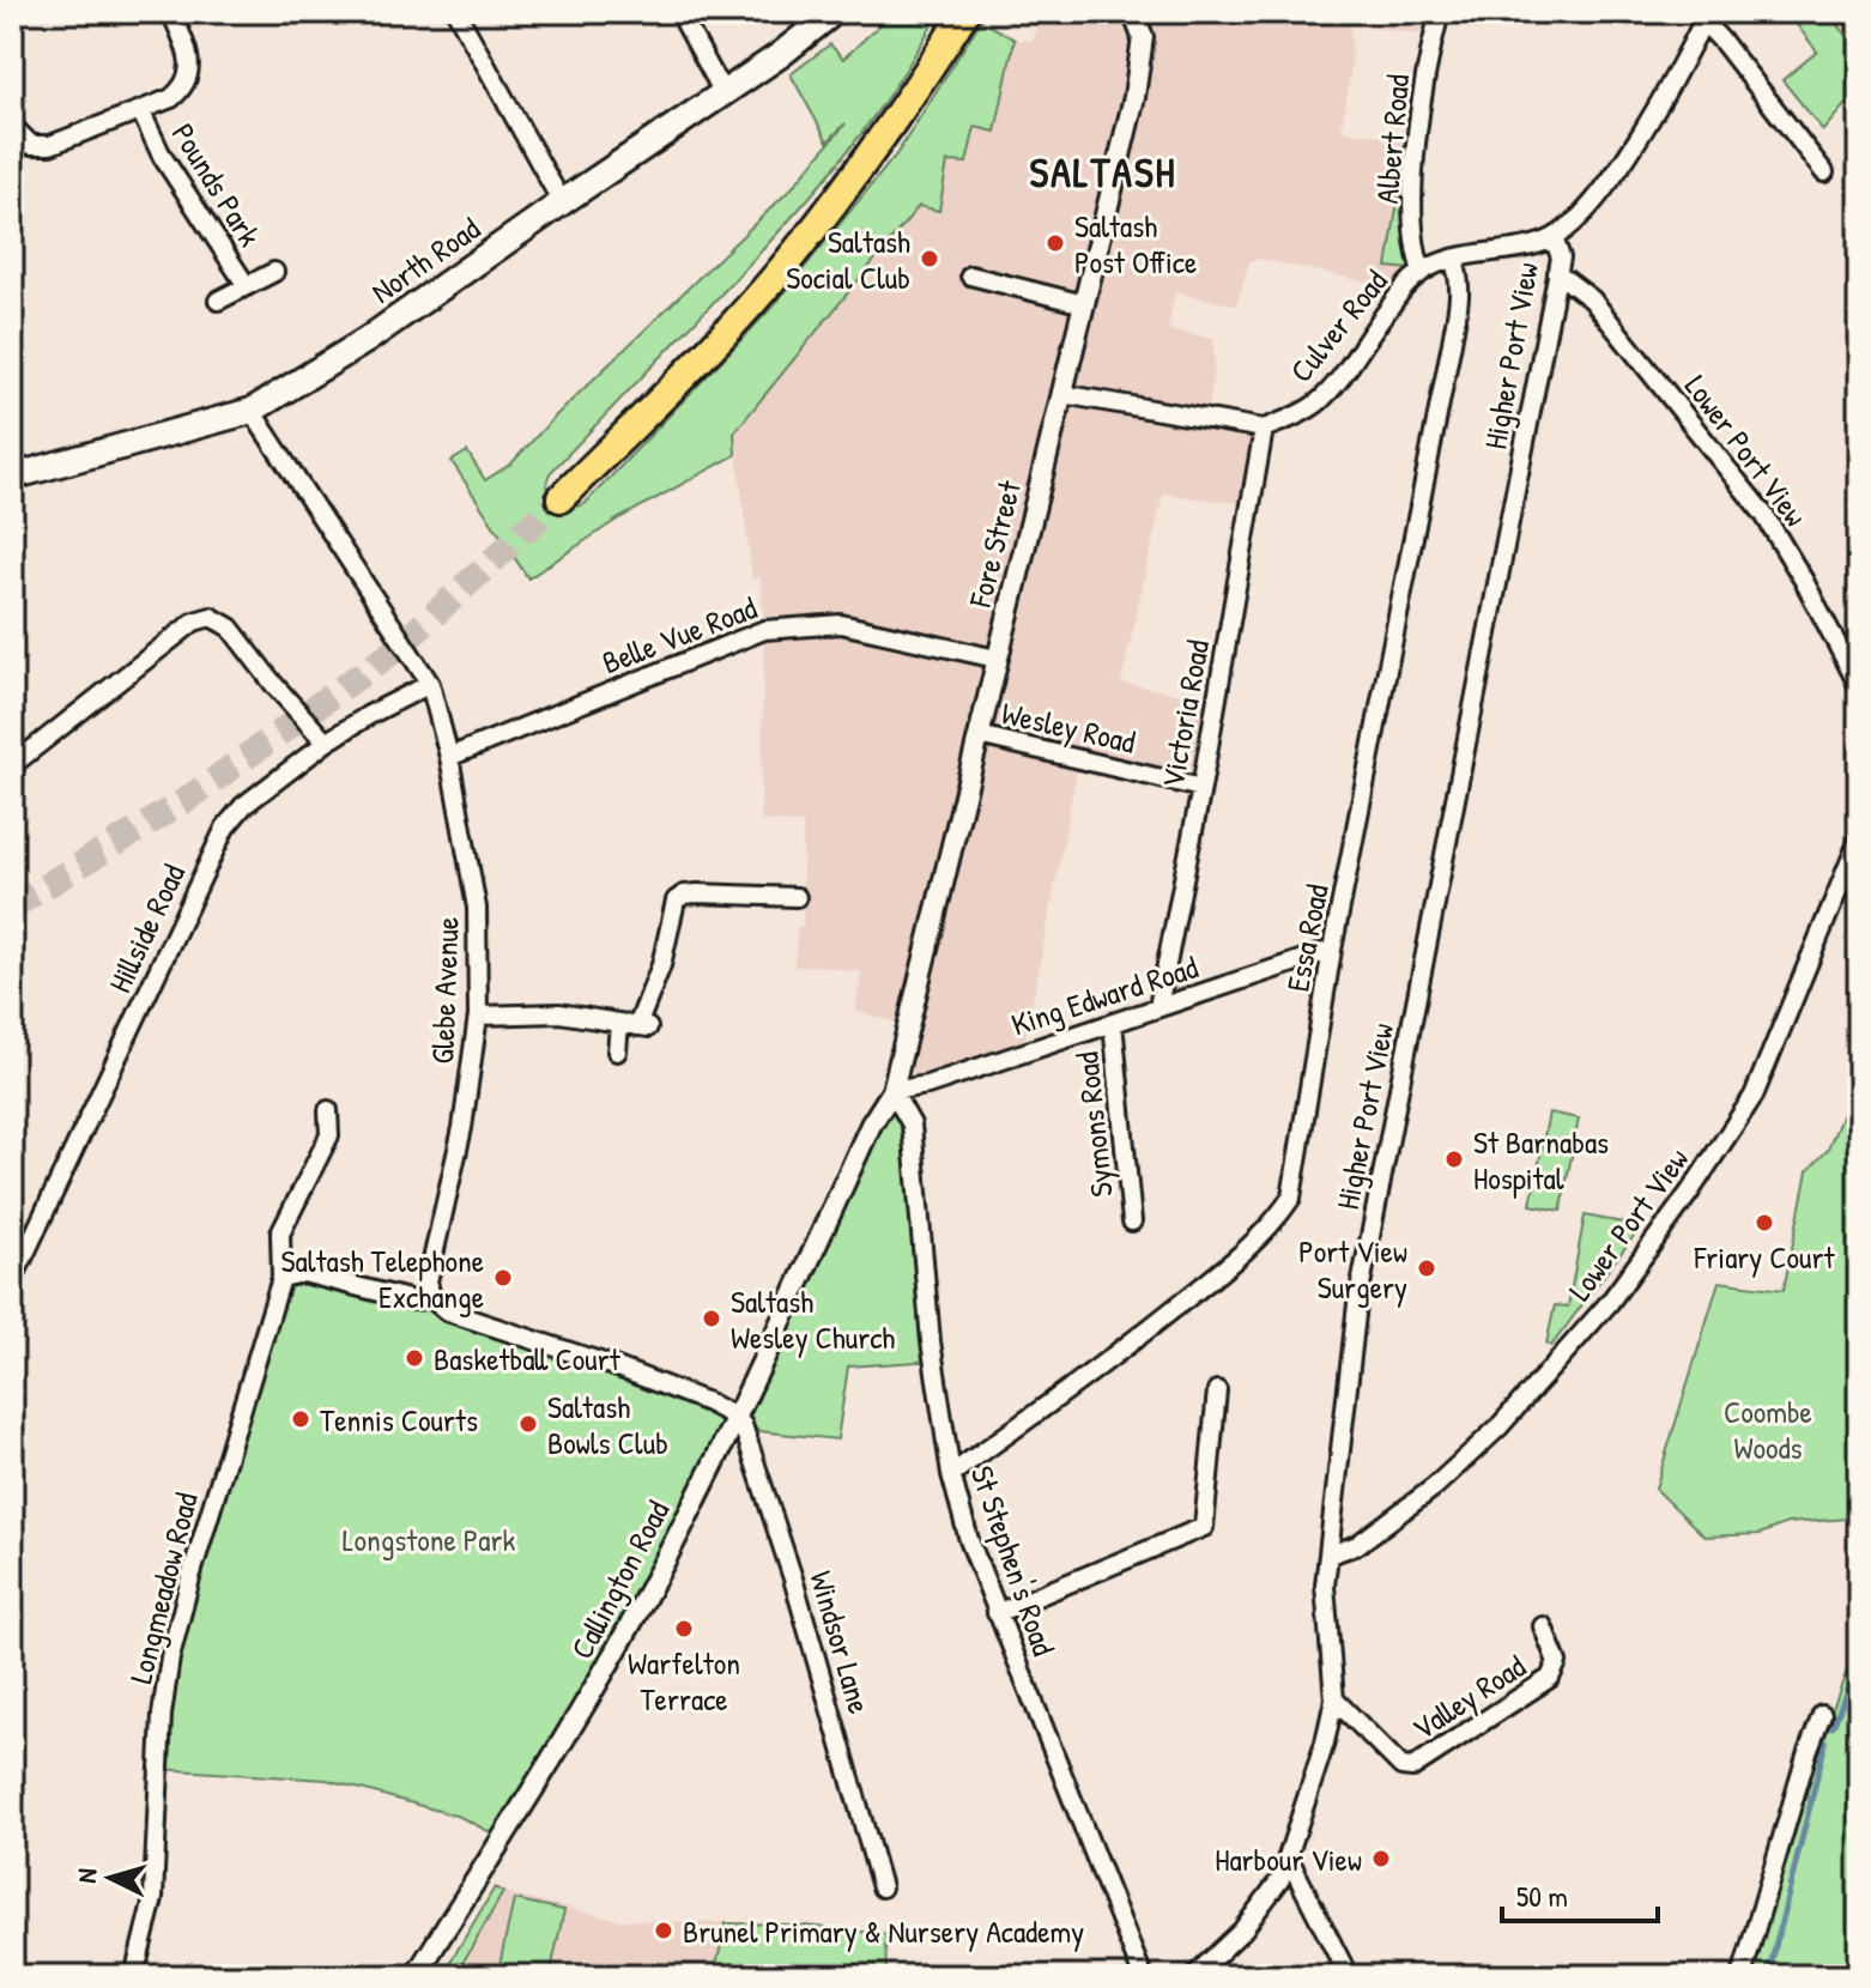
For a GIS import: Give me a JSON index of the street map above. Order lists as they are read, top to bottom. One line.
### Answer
{"streets":{"main road":["North Road"],"street":["Albert Road","Pounds Park","Culver Road","Higher Port View","Lower Port View","Fore Street","Belle Vue Road","Victoria Road","Wesley Road","Hillside Road","Essa Road","Glebe Avenue","King Edward Road","Symons Road","St Stephen's Road","Callington Road","Longmeadow Road","Windsor Lane","Valley Road"]},"crossings":[["Albert Road","Culver Road"],["North Road","Glebe Avenue"],["Culver Road","Higher Port View"],["Culver Road","Victoria Road"],["Culver Road","Essa Road"],["Higher Port View","Lower Port View"],["Higher Port View","Valley Road"],["Fore Street","Belle Vue Road"],["Fore Street","Wesley Road"],["Fore Street","King Edward Road"],["Fore Street","St Stephen's Road"],["Fore Street","Callington Road"],["Belle Vue Road","Glebe Avenue"],["Victoria Road","Wesley Road"],["Victoria Road","King Edward Road"],["Hillside Road","Glebe Avenue"],["Essa Road","King Edward Road"],["Essa Road","St Stephen's Road"],["King Edward Road","Symons Road"],["King Edward Road","St Stephen's Road"],["King Edward Road","Callington Road"],["St Stephen's Road","Callington Road"],["Callington Road","Windsor Lane"]],"districts":["SALTASH"],"parks":["Coombe Woods","Longstone Park"],"places":["Saltash Post Office","Saltash Social Club","St Barnabas Hospital","Friary Court","Port View Surgery","Saltash Telephone Exchange","Saltash Wesley Church","Basketball Court","Tennis Courts","Saltash Bowls Club","Warfelton Terrace","Harbour View","Brunel Primary & Nursery Academy"],"scale_bar":"50 m","north":"left"}
